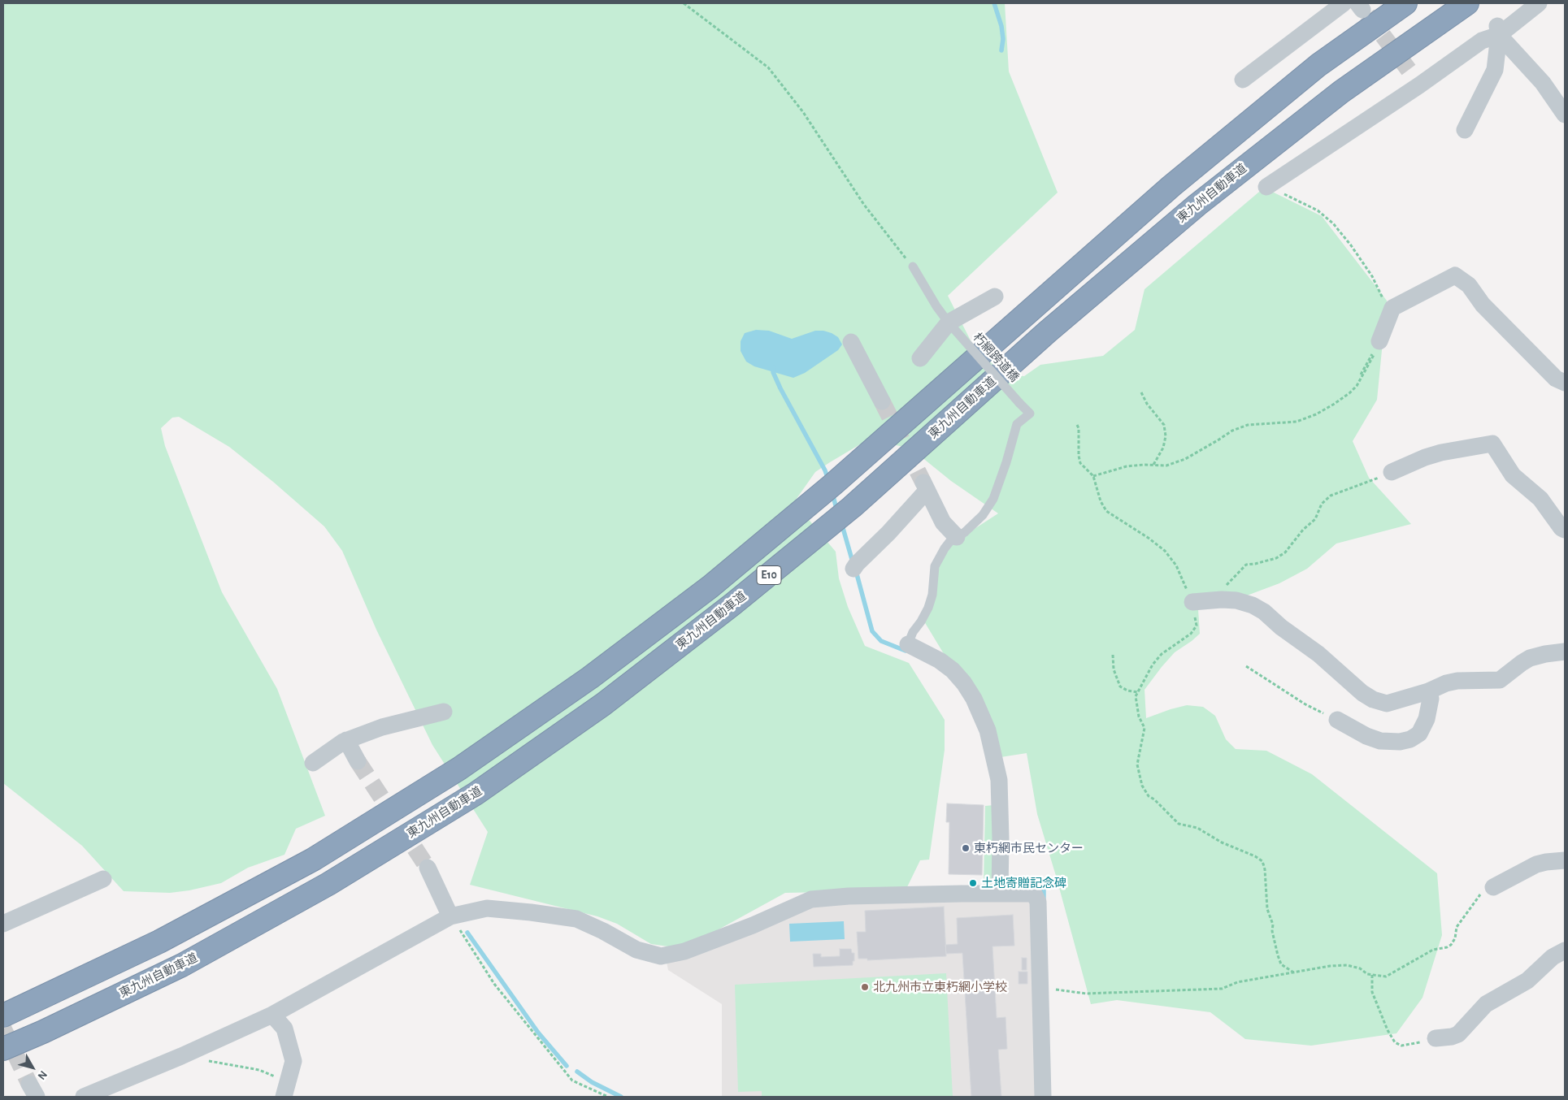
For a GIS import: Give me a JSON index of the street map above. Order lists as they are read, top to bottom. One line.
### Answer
{"streets":{"highway":["東九州自動車道","E10"],"lane":["朽網跨道橋"]},"places":["東朽網市民センター","土地寄贈記念碑","北九州市立東朽網小学校"],"north":"bottom right"}
